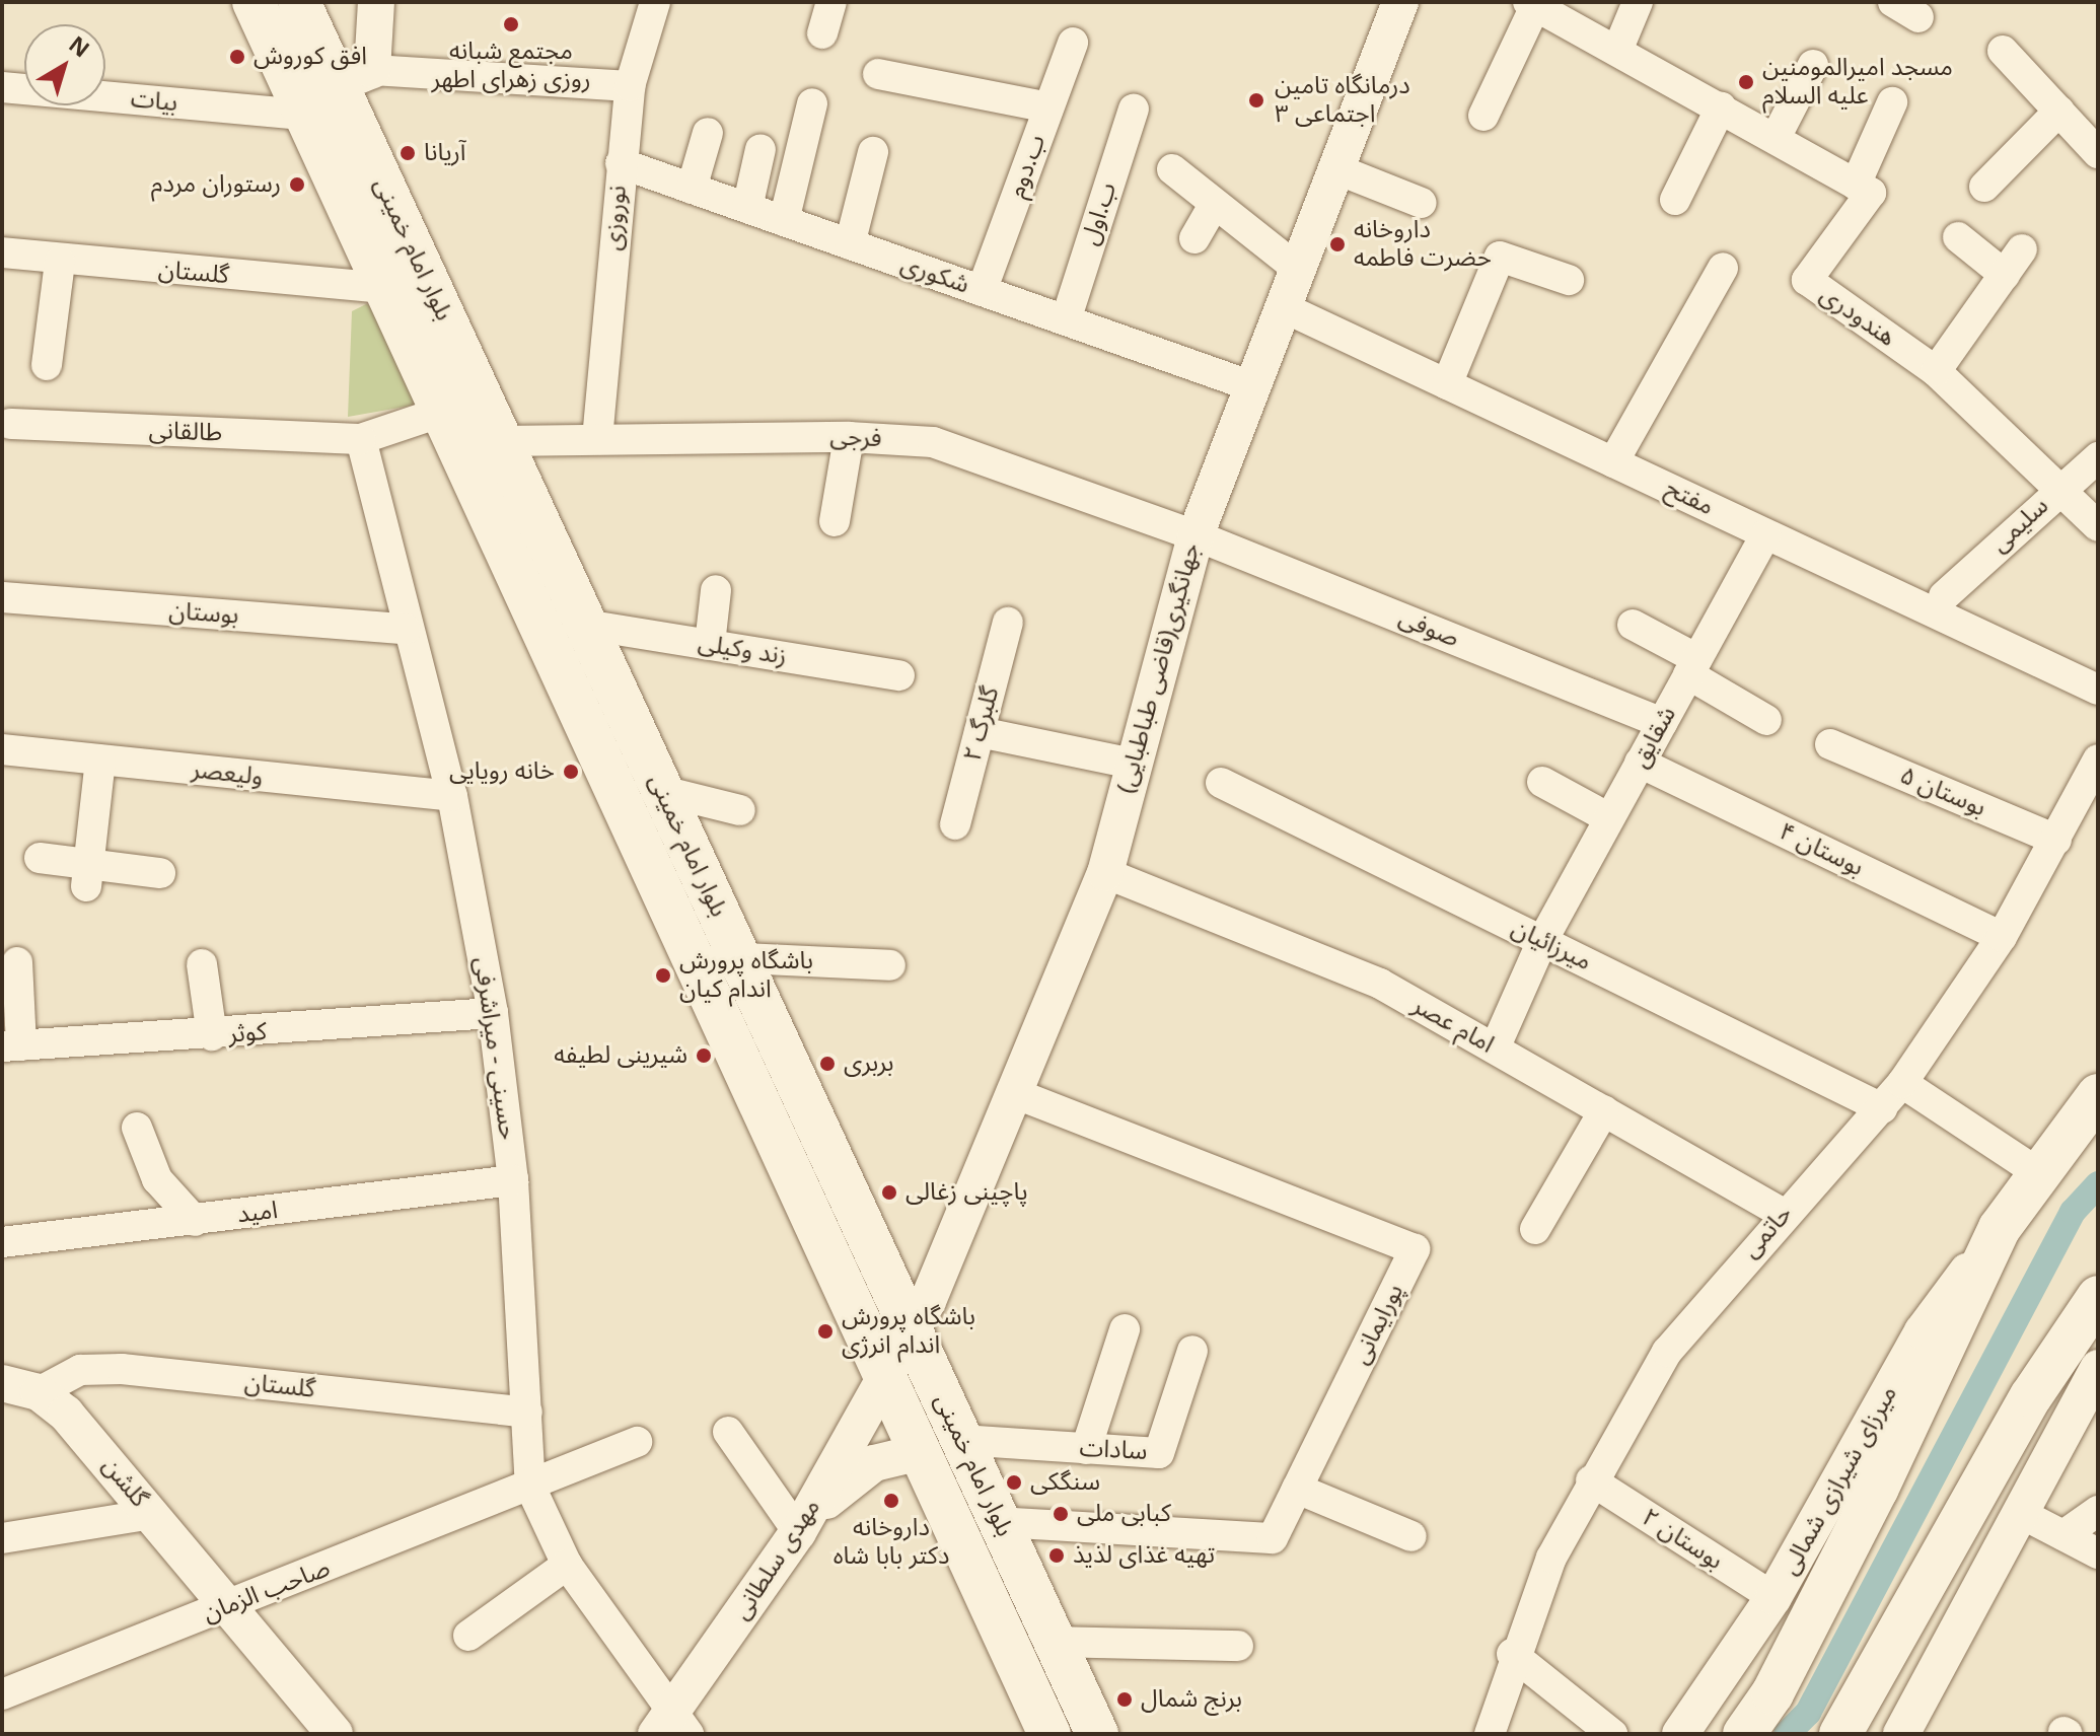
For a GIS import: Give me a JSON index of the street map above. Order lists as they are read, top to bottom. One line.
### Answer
{"streets":{"main road":["بلوار امام خمینی","میرزای شیرازی شمالی"],"street":["بیات","ب.دوم","ب.اول","نوروزی","گلستان","شکوری","هندودری","طالقانی","فرجی","مفتح","سلیمی","بوستان","صوفی","زند وکیلی","جهانگیری(قاضی طباطبایی)","گلبرگ ۲","شقایق","ولیعصر","بوستان ۵","بوستان ۴","میرزائیان","امام عصر","کوثر","حسینی - میراشرفی","امید","حاتمی","پورایمانی","سادات","گلشن","بوستان ۲","مهدی سلطانی","صاحب الزمان"]},"crossings":[["بیات","بلوار امام خمینی"],["ب.دوم","شکوری"],["ب.اول","شکوری"],["نوروزی","شکوری"],["نوروزی","فرجی"],["بلوار امام خمینی","گلستان"],["بلوار امام خمینی","فرجی"],["بلوار امام خمینی","زند وکیلی"],["بلوار امام خمینی","جهانگیری(قاضی طباطبایی)"],["بلوار امام خمینی","پورایمانی"],["بلوار امام خمینی","سادات"],["بلوار امام خمینی","مهدی سلطانی"],["گلستان","حسینی - میراشرفی"],["گلستان","گلشن"],["شکوری","جهانگیری(قاضی طباطبایی)"],["هندودری","سلیمی"],["طالقانی","حسینی - میراشرفی"],["فرجی","صوفی"],["فرجی","جهانگیری(قاضی طباطبایی)"],["مفتح","جهانگیری(قاضی طباطبایی)"],["مفتح","شقایق"],["بوستان","حسینی - میراشرفی"],["صوفی","جهانگیری(قاضی طباطبایی)"],["صوفی","شقایق"],["جهانگیری(قاضی طباطبایی)","امام عصر"],["جهانگیری(قاضی طباطبایی)","پورایمانی"],["جهانگیری(قاضی طباطبایی)","مهدی سلطانی"],["شقایق","بوستان ۴"],["شقایق","میرزائیان"],["شقایق","امام عصر"],["ولیعصر","حسینی - میراشرفی"],["بوستان ۵","حاتمی"],["بوستان ۴","حاتمی"],["میرزائیان","حاتمی"],["امام عصر","حاتمی"],["کوثر","حسینی - میراشرفی"],["حسینی - میراشرفی","امید"],["حسینی - میراشرفی","مهدی سلطانی"],["حسینی - میراشرفی","صاحب الزمان"],["حاتمی","بوستان ۲"],["میرزای شیرازی شمالی","بوستان ۲"],["گلشن","صاحب الزمان"]],"places":["مجتمع شبانه روزی زهرای اطهر","افق کوروش","مسجد امیرالمومنین علیه السلام","درمانگاه تامین اجتماعی ۳","آريانا","رستوران مردم","داروخانه حضرت فاطمه","خانه رویایی","باشگاه پرورش اندام کیان","شیرینی لطیفه","بربری","پاچینی زغالی","باشگاه پرورش اندام انرژی","سنگکی","داروخانه دکتر بابا شاه","کبابی ملی","تهیه غذای لذیذ","برنج شمال"],"north":"top right"}
